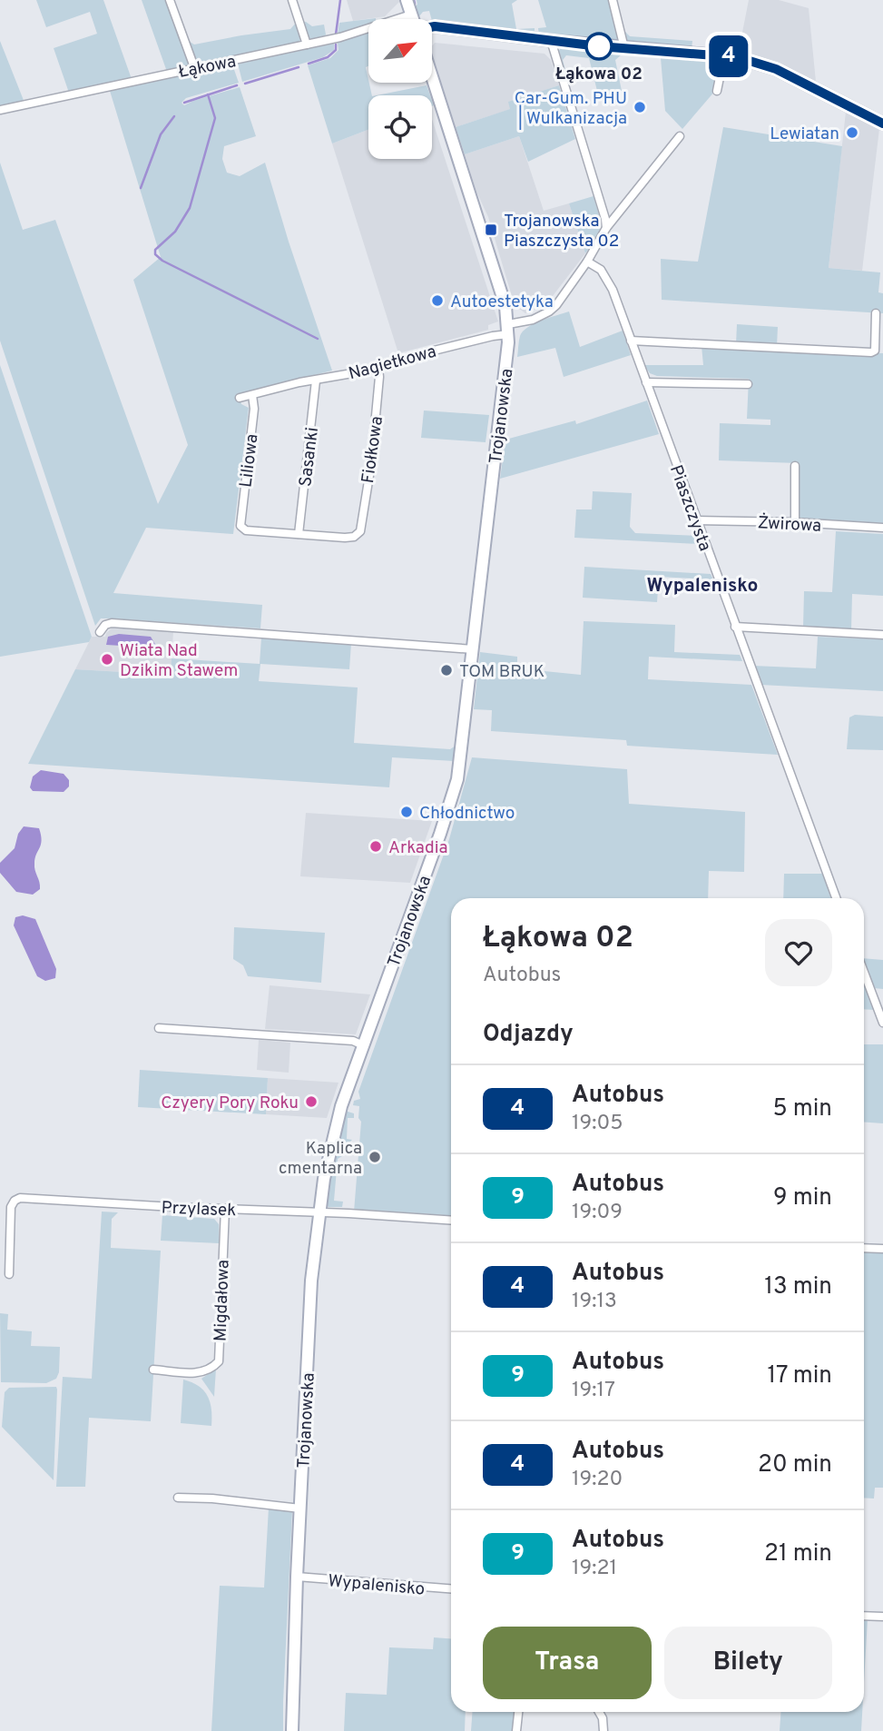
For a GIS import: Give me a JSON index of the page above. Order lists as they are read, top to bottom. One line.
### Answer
{"streets":{"street":["Łąkowa","Nagietkowa","Trojanowska","Fiołkowa","Sasanki","Liliowa","Piaszczysta","Żwirowa","Przylasek","Migdałowa","Wypalenisko"]},"crossings":[["Nagietkowa","Trojanowska"],["Nagietkowa","Fiołkowa"],["Nagietkowa","Sasanki"],["Nagietkowa","Liliowa"],["Trojanowska","Przylasek"],["Trojanowska","Wypalenisko"],["Fiołkowa","Sasanki"],["Fiołkowa","Liliowa"],["Sasanki","Liliowa"],["Piaszczysta","Żwirowa"],["Przylasek","Migdałowa"]],"districts":["Wypalenisko"],"places":{"other":["Łąkowa 02","Car-Gum. PHU | Wulkanizacja","Lewiatan","Autoestetyka","Wiata Nad Dzikim Stawem","TOM BRUK","Chłodnictwo","Arkadia","Czyery Pory Roku","Kaplica cmentarna"],"transit":["Trojanowska Piaszczysta 02"]},"lines":["bus line 4"],"north":"top right","page":{"on_map":"4","heading":[["Łąkowa 02","Autobus"],"Odjazdy"],"list":[{"mark":"4","name":"Autobus","note":"19:05","value":"5 min"},{"mark":"9","name":"Autobus","note":"19:09","value":"9 min"},{"mark":"4","name":"Autobus","note":"19:13","value":"13 min"},{"mark":"9","name":"Autobus","note":"19:17","value":"17 min"},{"mark":"4","name":"Autobus","note":"19:20","value":"20 min"},{"mark":"9","name":"Autobus","note":"19:21","value":"21 min"}],"buttons":["Trasa","Bilety"]}}
